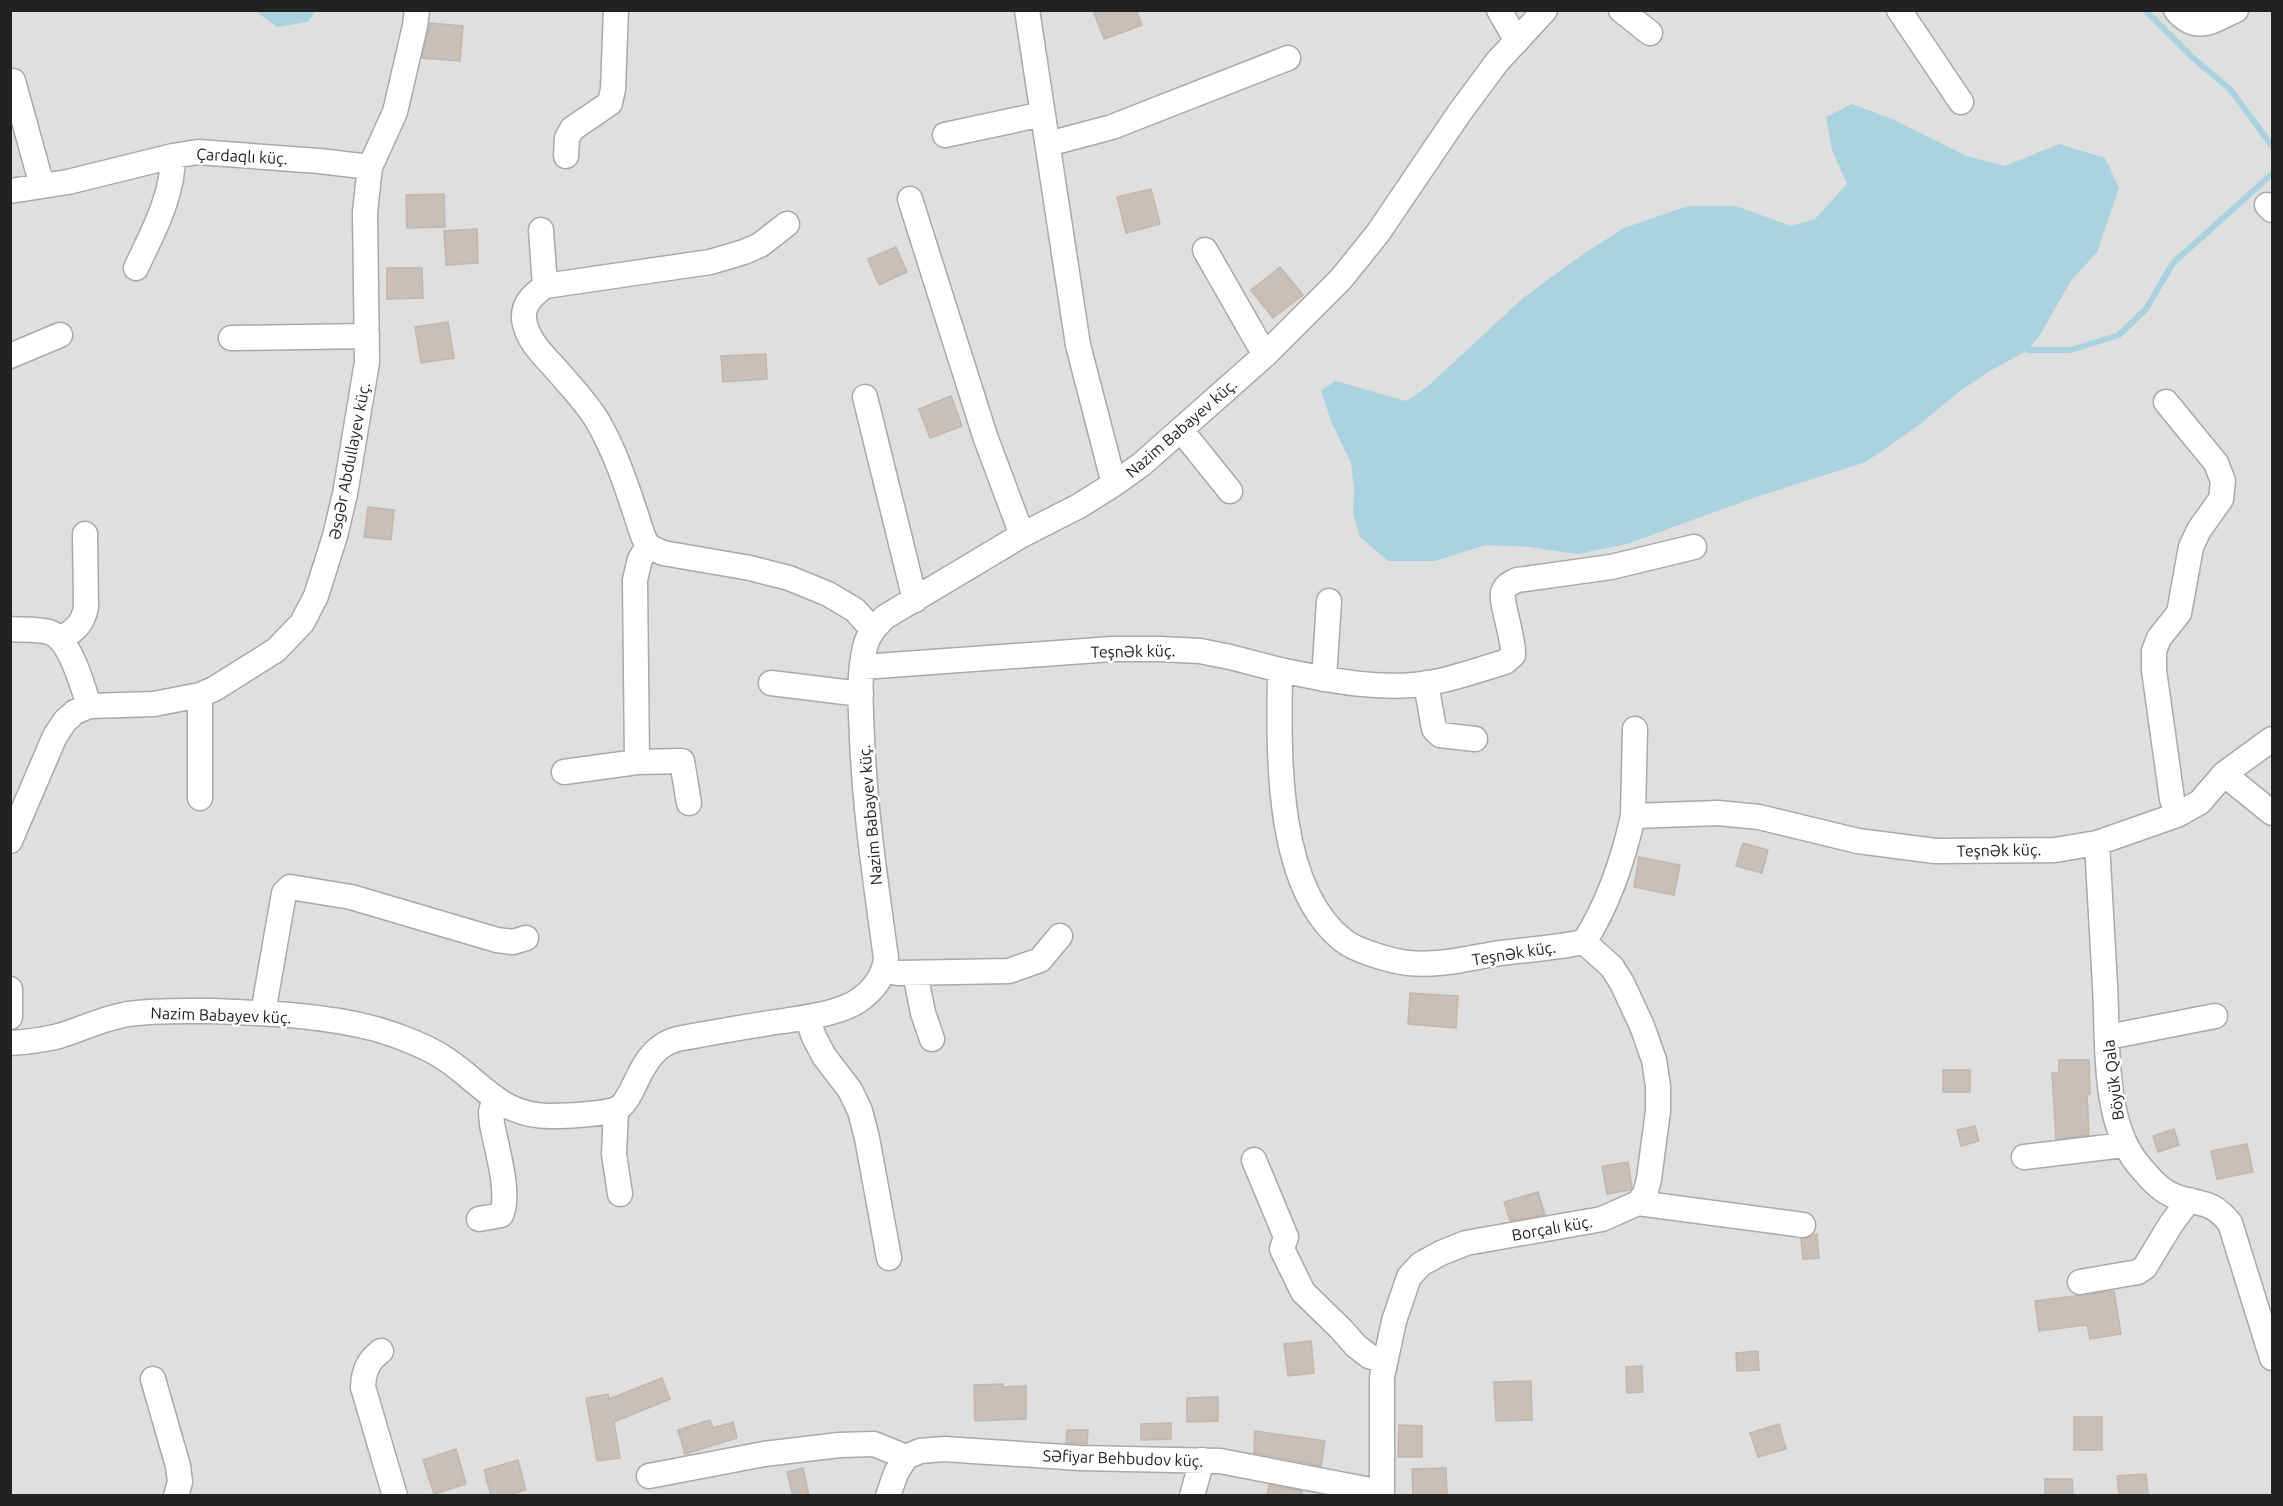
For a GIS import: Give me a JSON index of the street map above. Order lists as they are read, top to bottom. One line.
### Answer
{"streets":{"street":["Çardaqlı küç.","Nazim Babayev küç.","Əsgər Abdullayev küç.","Teşnək küç.","Böyük Qala","Borçalı küç.","Səfiyar Behbudov küç."]},"crossings":[["Çardaqlı küç.","Əsgər Abdullayev küç."],["Nazim Babayev küç.","Teşnək küç."],["Teşnək küç.","Böyük Qala"],["Borçalı küç.","Səfiyar Behbudov küç."]]}
